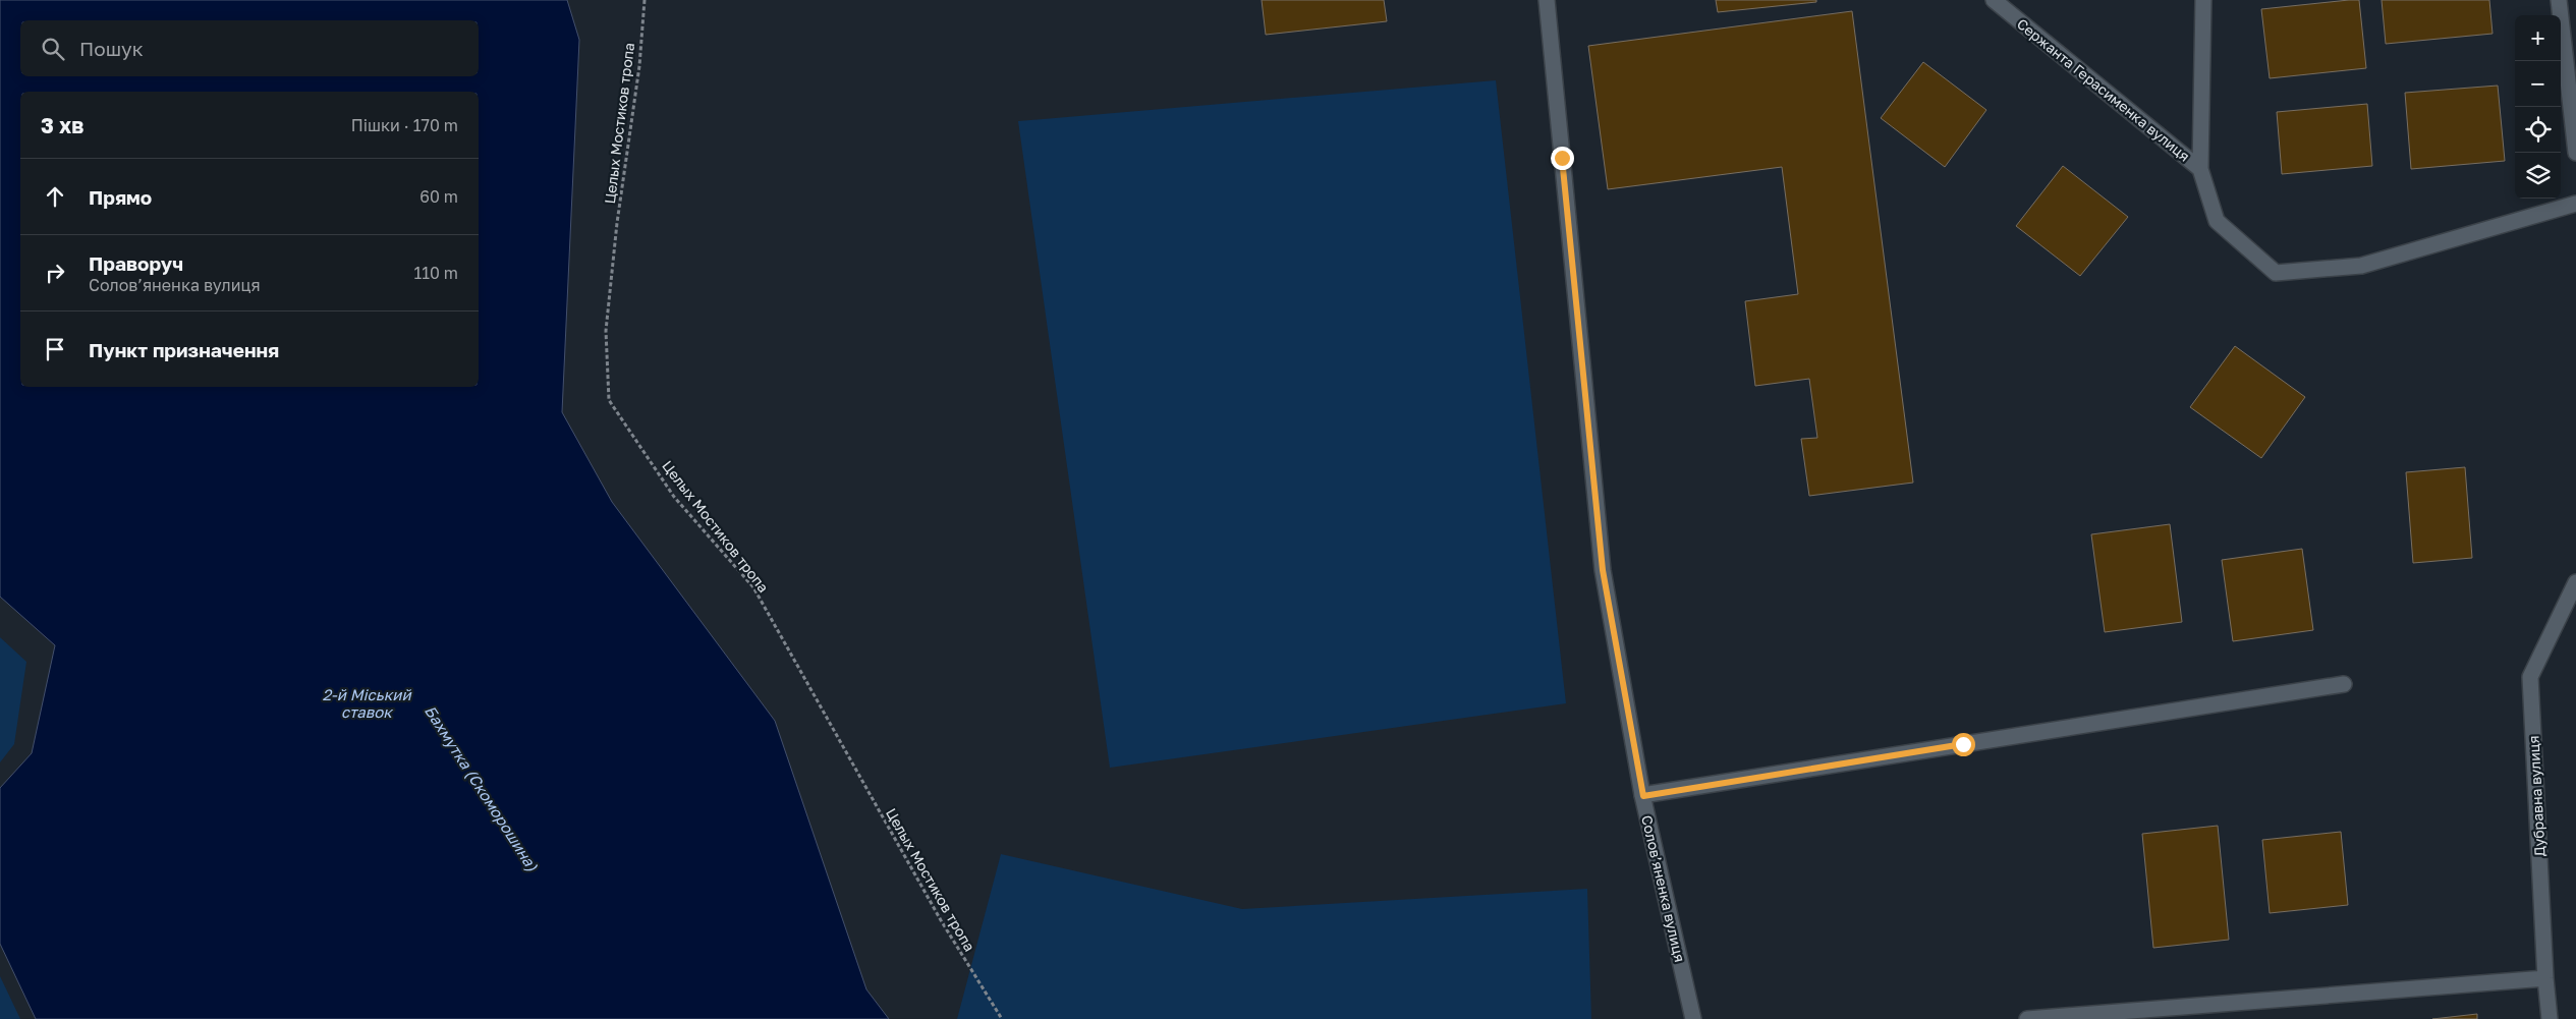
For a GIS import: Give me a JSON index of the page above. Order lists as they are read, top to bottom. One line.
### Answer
{"streets":{"street":["Сержанта Герасименка вулиця","Дубравна вулиця","Солов’яненка вулиця"],"path":["Целых Мостиков тропа"]},"water":["2-й Міський ставок","Бахмутка (Скоморошина)"],"page":{"map_buttons":["+","−"],"search":"Пошук","heading":["3 хв","Пішки · 170 m"],"list":[["Прямо","60 m"],["Праворуч","Солов’яненка вулиця","110 m"],"Пункт призначення"]}}
